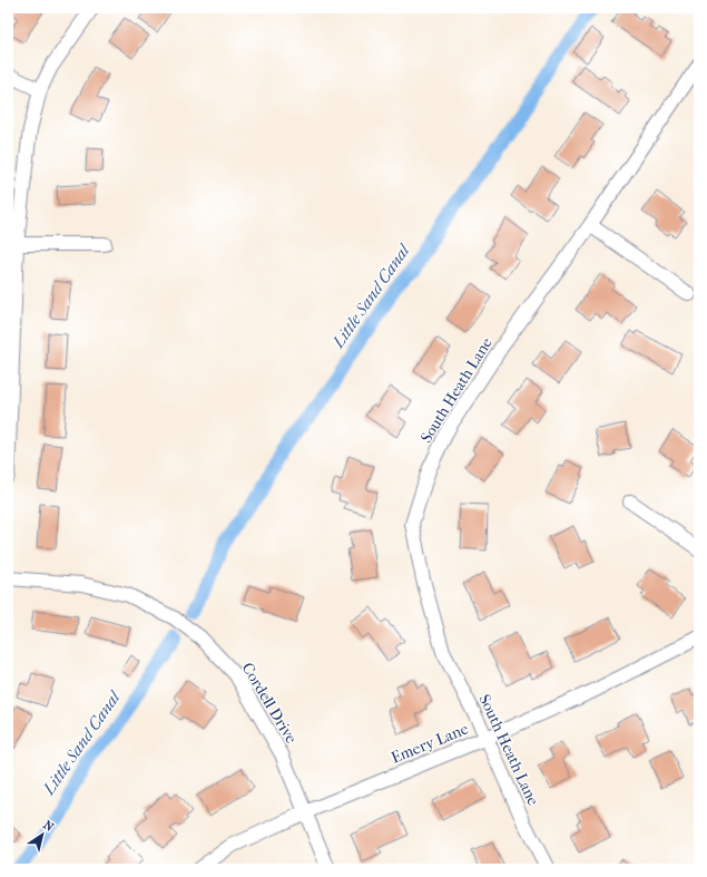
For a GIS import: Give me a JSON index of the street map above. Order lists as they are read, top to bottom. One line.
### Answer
{"streets":{"street":["South Heath Lane","Cordell Drive","Emery Lane"]},"crossings":[["South Heath Lane","Emery Lane"],["Cordell Drive","Emery Lane"]],"water":["Little Sand Canal"],"north":"top right"}
